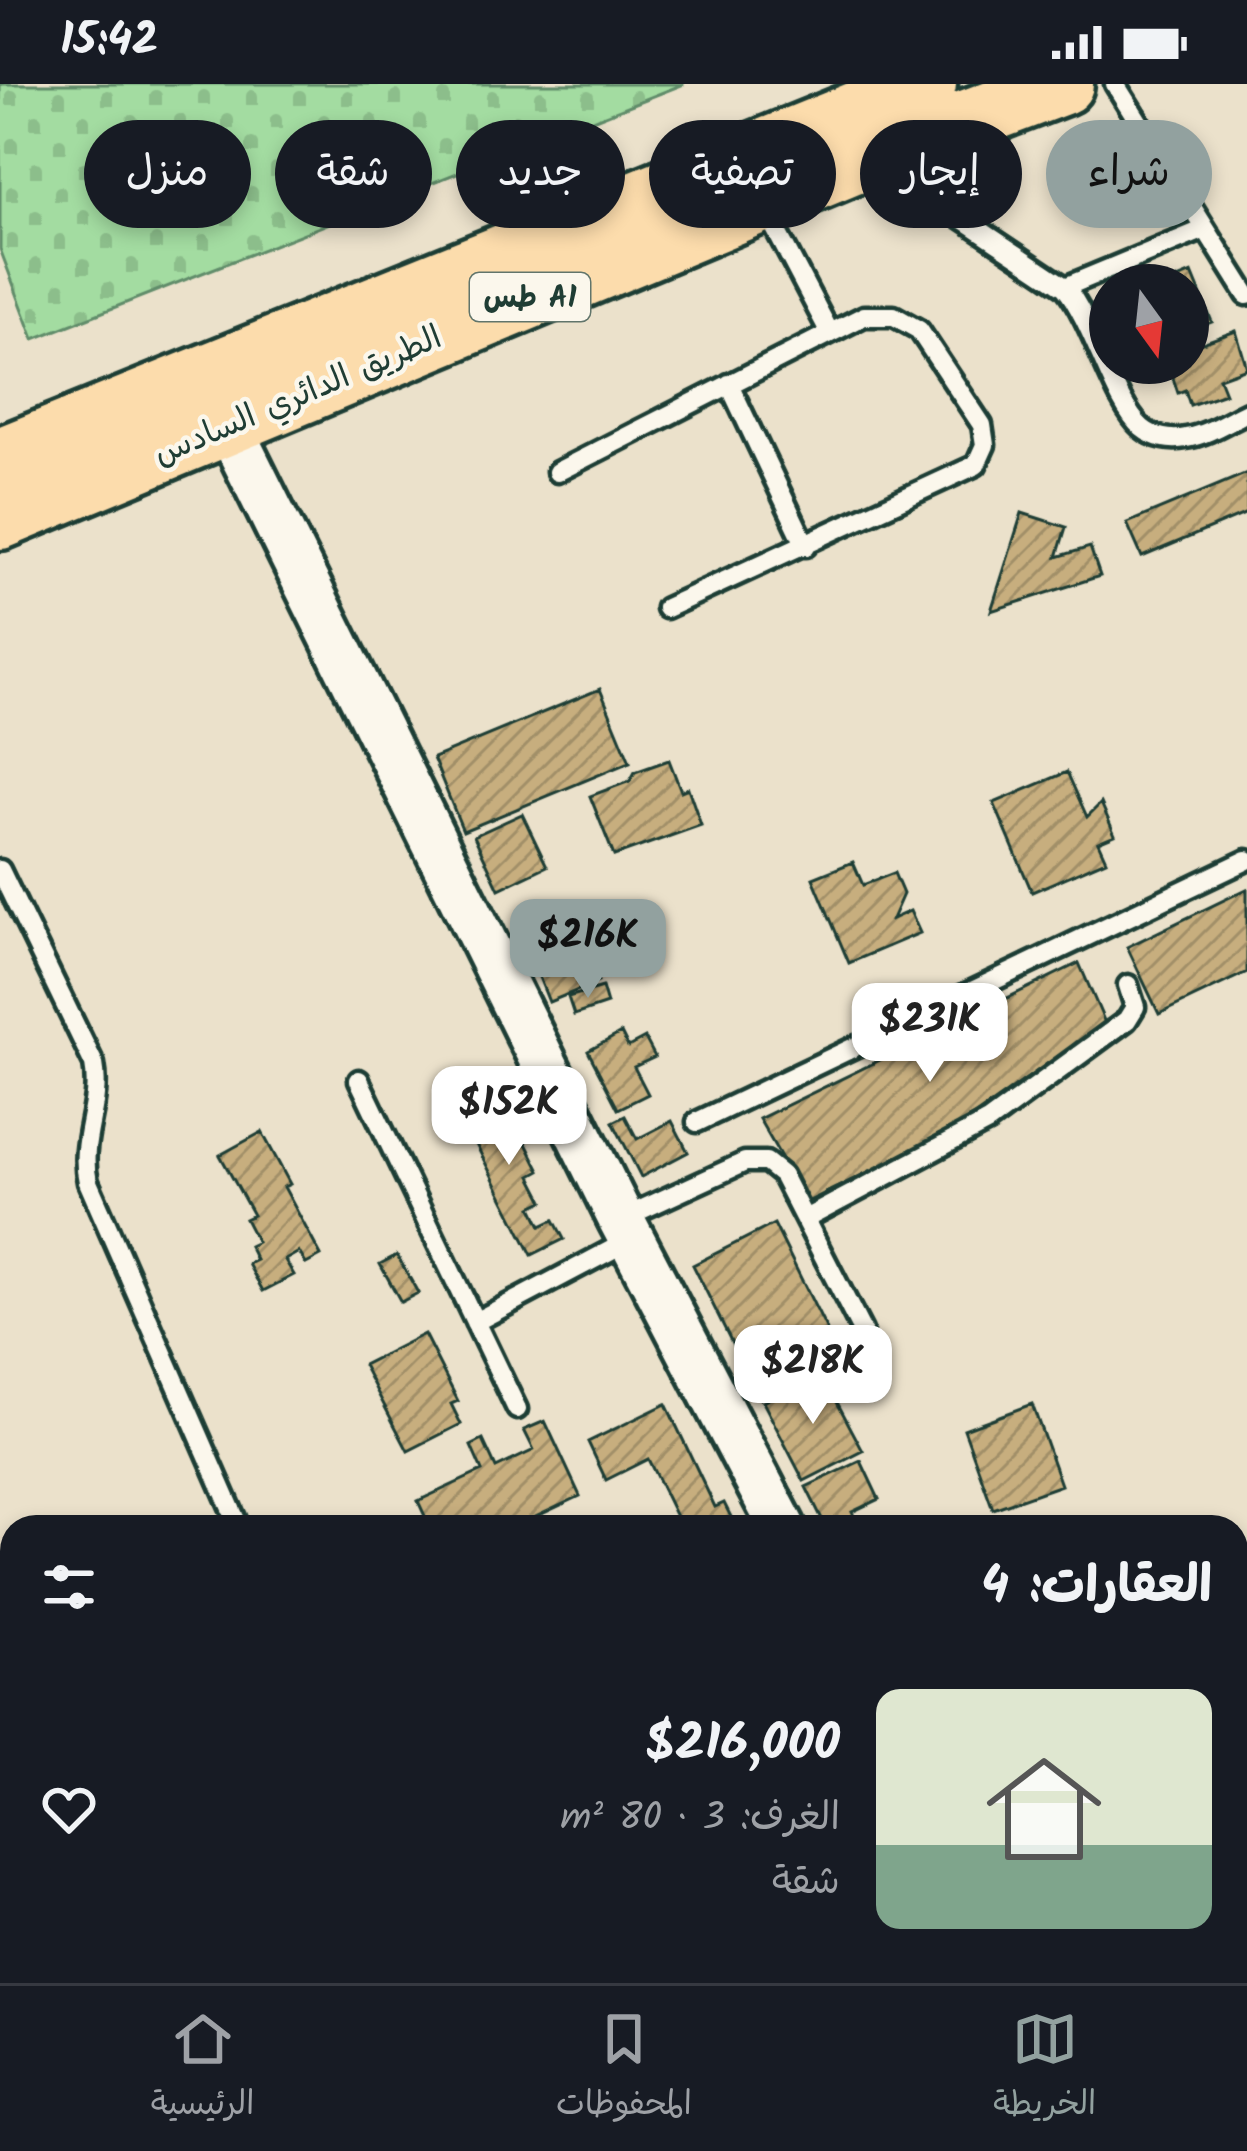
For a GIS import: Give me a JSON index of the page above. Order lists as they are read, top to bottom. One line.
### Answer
{"streets":{"highway":["طس A1","الطريق الدائري السادس"]},"north":"bottom","page":{"status":"15:42","chip":["شراء","إيجار","تصفية","جديد","شقة","منزل"],"price":["$216K","$231K","$152K","$218K"],"heading":"العقارات: 4","list":[{"name":"$216,000","note":"الغرف: 3 · 80 m² · شقة"}],"tabs":["الخريطة","المحفوظات","الرئيسية"]}}
